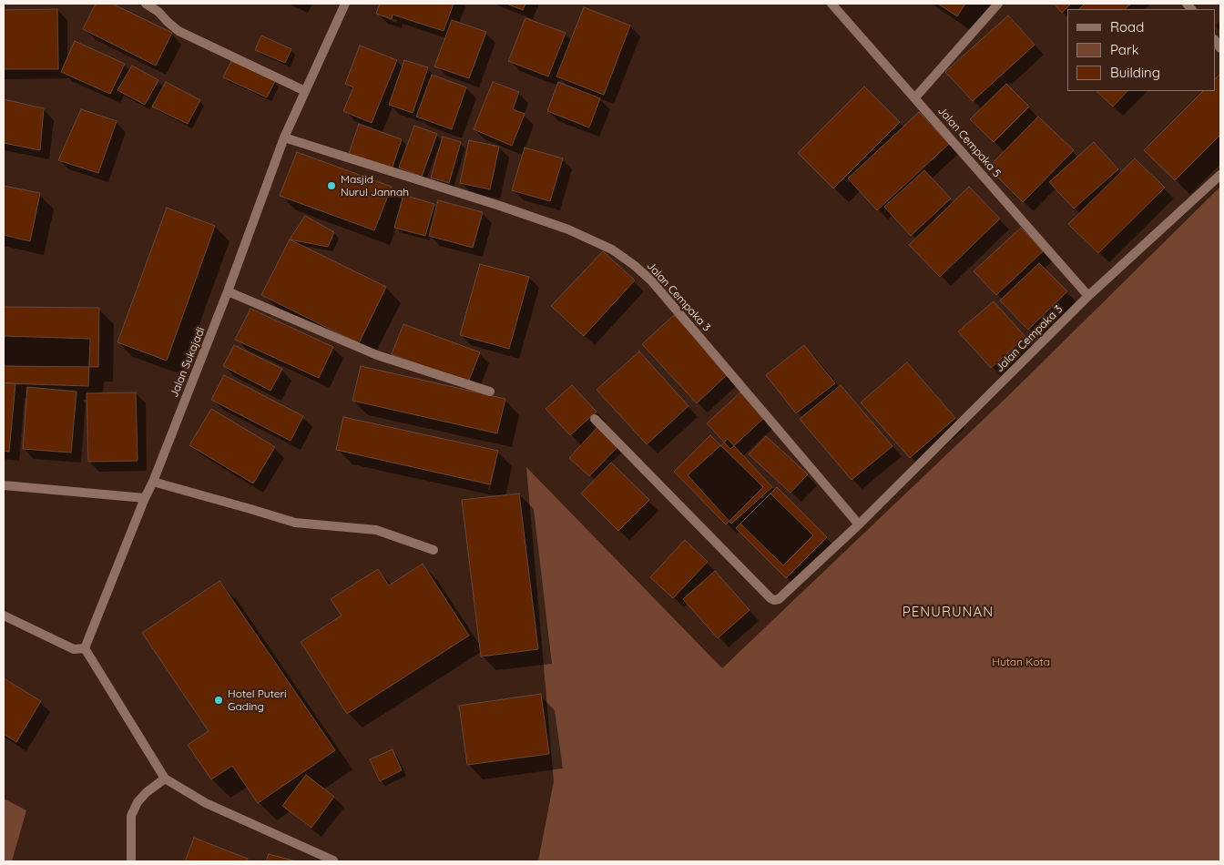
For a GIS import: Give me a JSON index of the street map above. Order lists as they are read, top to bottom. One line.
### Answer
{"streets":{"street":["Jalan Cempaka 5","Jalan Cempaka 3","Jalan Sukajadi"]},"crossings":[["Jalan Cempaka 5","Jalan Cempaka 3"],["Jalan Cempaka 3","Jalan Sukajadi"]],"districts":["PENURUNAN"],"parks":["Hutan Kota"],"places":["Masjid Nurul Jannah","Hotel Puteri Gading"],"legend":["Road","Park","Building"]}
